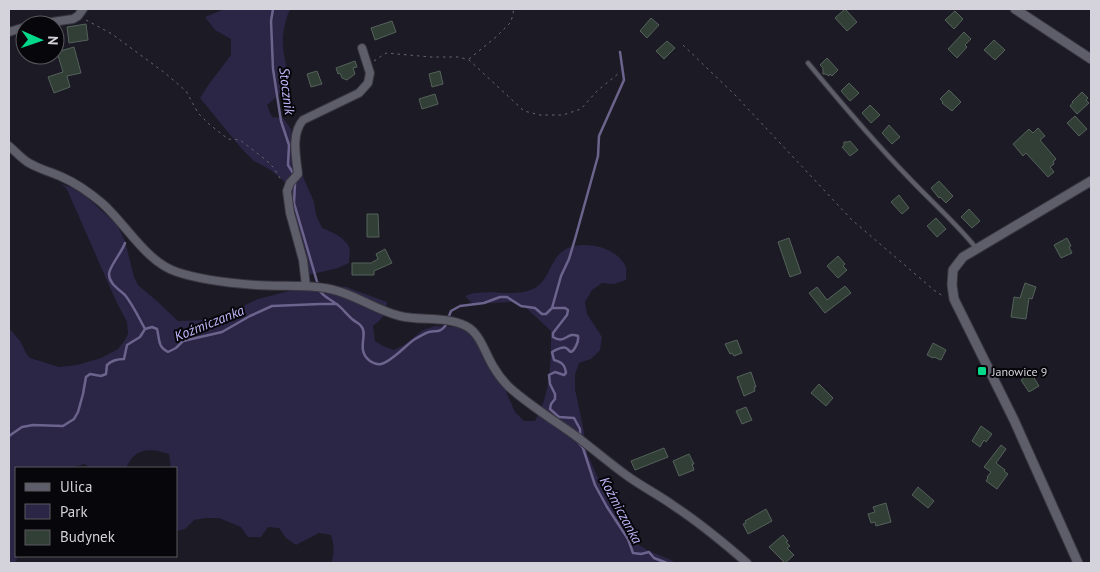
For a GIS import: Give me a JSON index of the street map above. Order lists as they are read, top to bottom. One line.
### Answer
{"water":["Stocznik","Koźmiczanka"],"places":{"transit":["Janowice 9"]},"legend":["Ulica","Park","Budynek"],"north":"right"}
